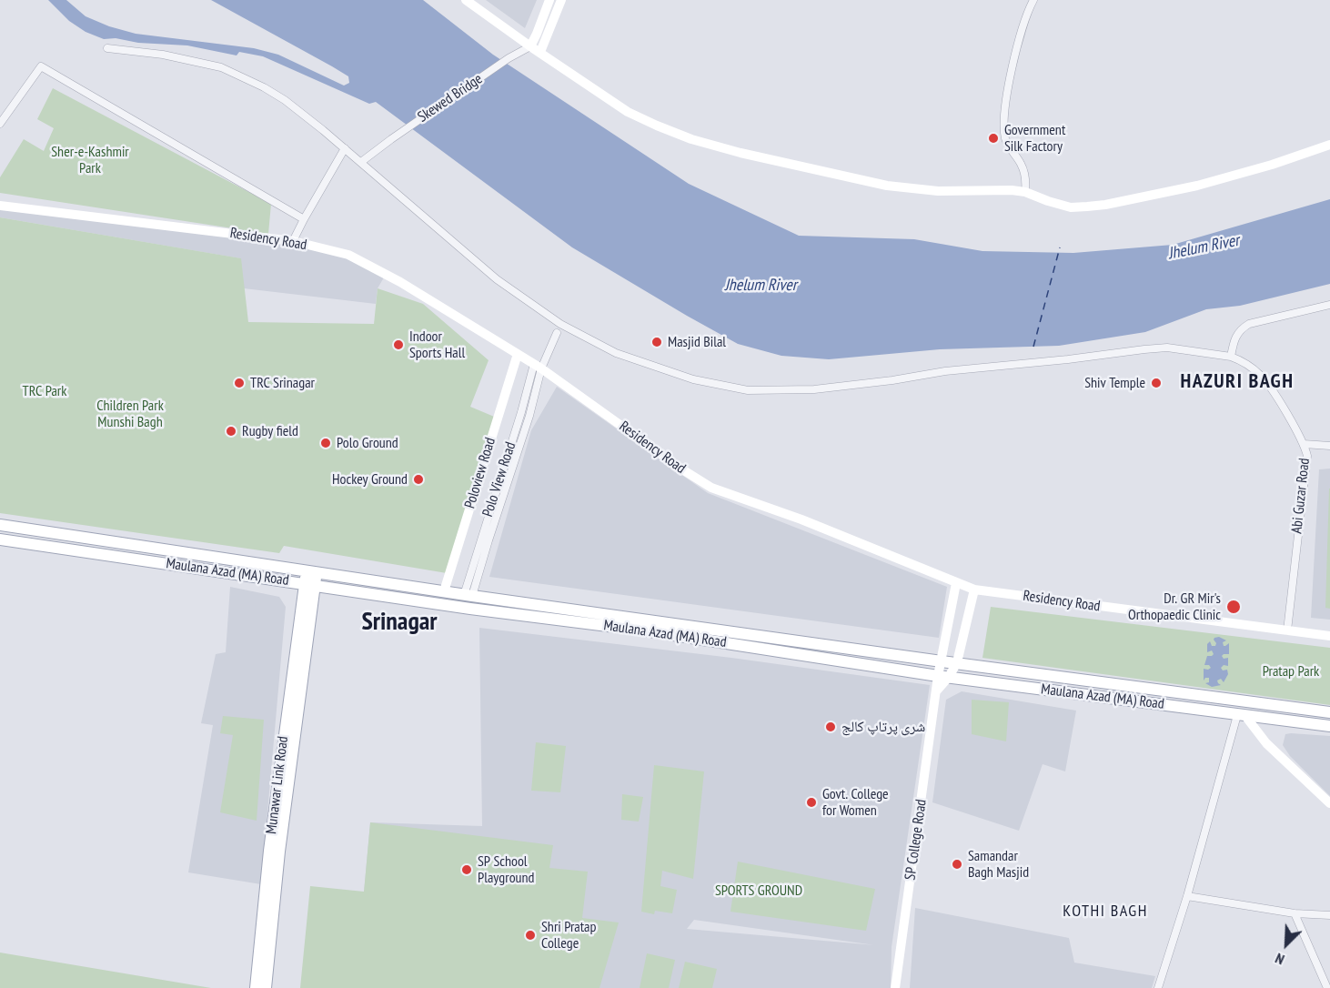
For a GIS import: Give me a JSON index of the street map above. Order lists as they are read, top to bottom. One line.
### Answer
{"streets":{"main road":["Residency Road","Poloview Road","Maulana Azad (MA) Road","Munawar Link Road","SP College Road"],"street":["Skewed Bridge","Polo View Road","Abi Guzar Road"]},"crossings":[["Residency Road","Poloview Road"],["Residency Road","Polo View Road"],["Residency Road","Abi Guzar Road"],["Residency Road","SP College Road"],["Poloview Road","Maulana Azad (MA) Road"],["Polo View Road","Maulana Azad (MA) Road"],["Maulana Azad (MA) Road","Munawar Link Road"],["Maulana Azad (MA) Road","SP College Road"]],"districts":["HAZURI BAGH","Srinagar","KOTHI BAGH"],"water":["Jhelum River"],"parks":["Sher-e-Kashmir Park","TRC Park","Children Park Munshi Bagh","Pratap Park","SPORTS GROUND"],"places":["Government Silk Factory","Masjid Bilal","Indoor Sports Hall","TRC Srinagar","Shiv Temple","Rugby field","Polo Ground","Hockey Ground","Dr. GR Mir's Orthopaedic Clinic","شری پرتاپ کالج","Govt. College for Women","Samandar Bagh Masjid","SP School Playground","Shri Pratap College"],"north":"bottom left"}
